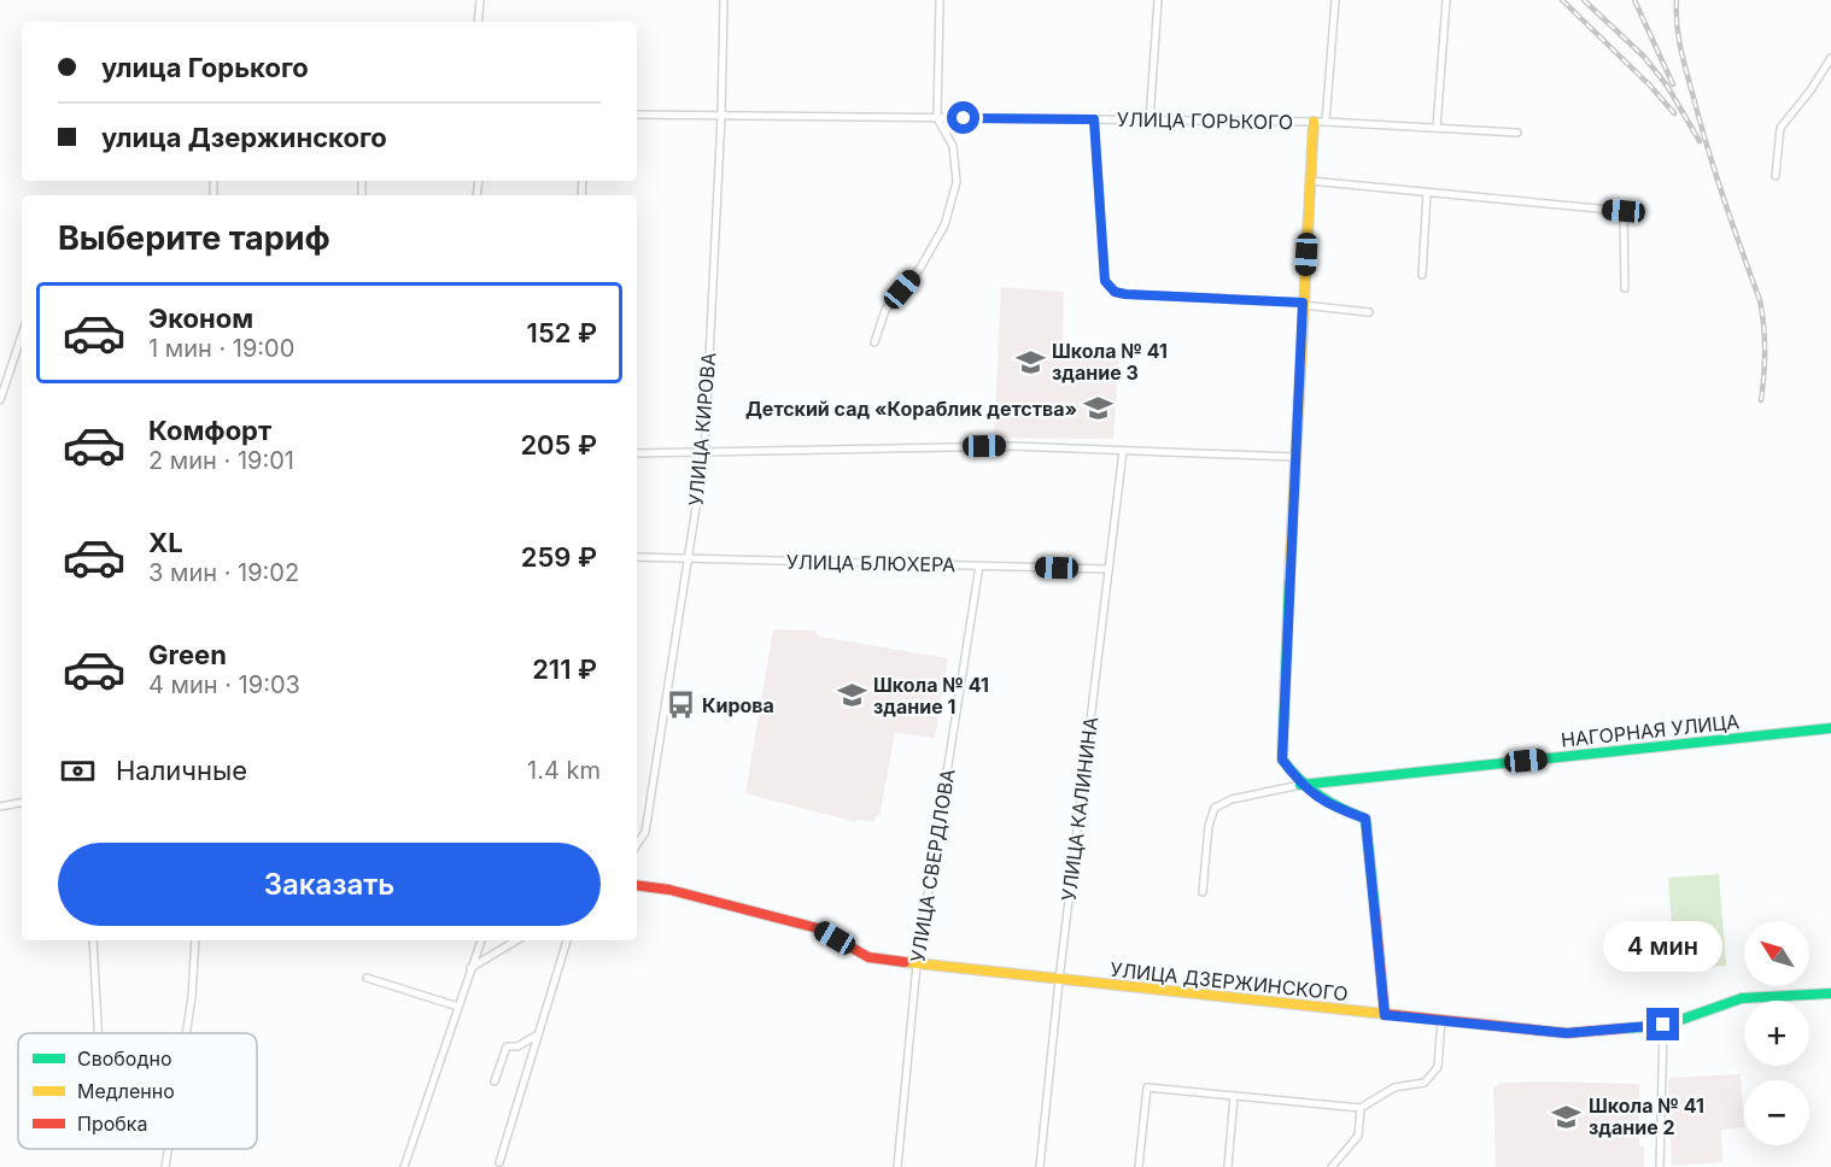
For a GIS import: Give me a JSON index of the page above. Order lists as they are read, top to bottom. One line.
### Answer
{"streets":{"street":["УЛИЦА ГОРЬКОГО","УЛИЦА КИРОВА","УЛИЦА БЛЮХЕРА","НАГОРНАЯ УЛИЦА","УЛИЦА КАЛИНИНА","УЛИЦА СВЕРДЛОВА","УЛИЦА ДЗЕРЖИНСКОГО"]},"crossings":[["УЛИЦА ГОРЬКОГО","УЛИЦА КИРОВА"],["УЛИЦА КИРОВА","УЛИЦА БЛЮХЕРА"],["УЛИЦА БЛЮХЕРА","УЛИЦА КАЛИНИНА"],["УЛИЦА БЛЮХЕРА","УЛИЦА СВЕРДЛОВА"],["УЛИЦА КАЛИНИНА","УЛИЦА ДЗЕРЖИНСКОГО"],["УЛИЦА СВЕРДЛОВА","УЛИЦА ДЗЕРЖИНСКОГО"]],"places":{"school or university":["Школа № 41 здание 3","Детский сад «Кораблик детства»","Школа № 41 здание 1","Школа № 41 здание 2"],"bus stop":["Кирова"]},"legend":["Свободно","Медленно","Пробка"],"north":"top left","page":{"banner":["улица Горького","улица Дзержинского"],"heading":"Выберите тариф","list":[{"name":"Эконом","note":"1 мин · 19:00","value":"152 ₽"},{"name":"Комфорт","note":"2 мин · 19:01","value":"205 ₽"},{"name":"XL","note":"3 мин · 19:02","value":"259 ₽"},{"name":"Green","note":"4 мин · 19:03","value":"211 ₽"}],"pay":["Наличные","1.4 km"],"buttons":"Заказать","map_buttons":["+","−"],"bubble":"4 мин"}}
